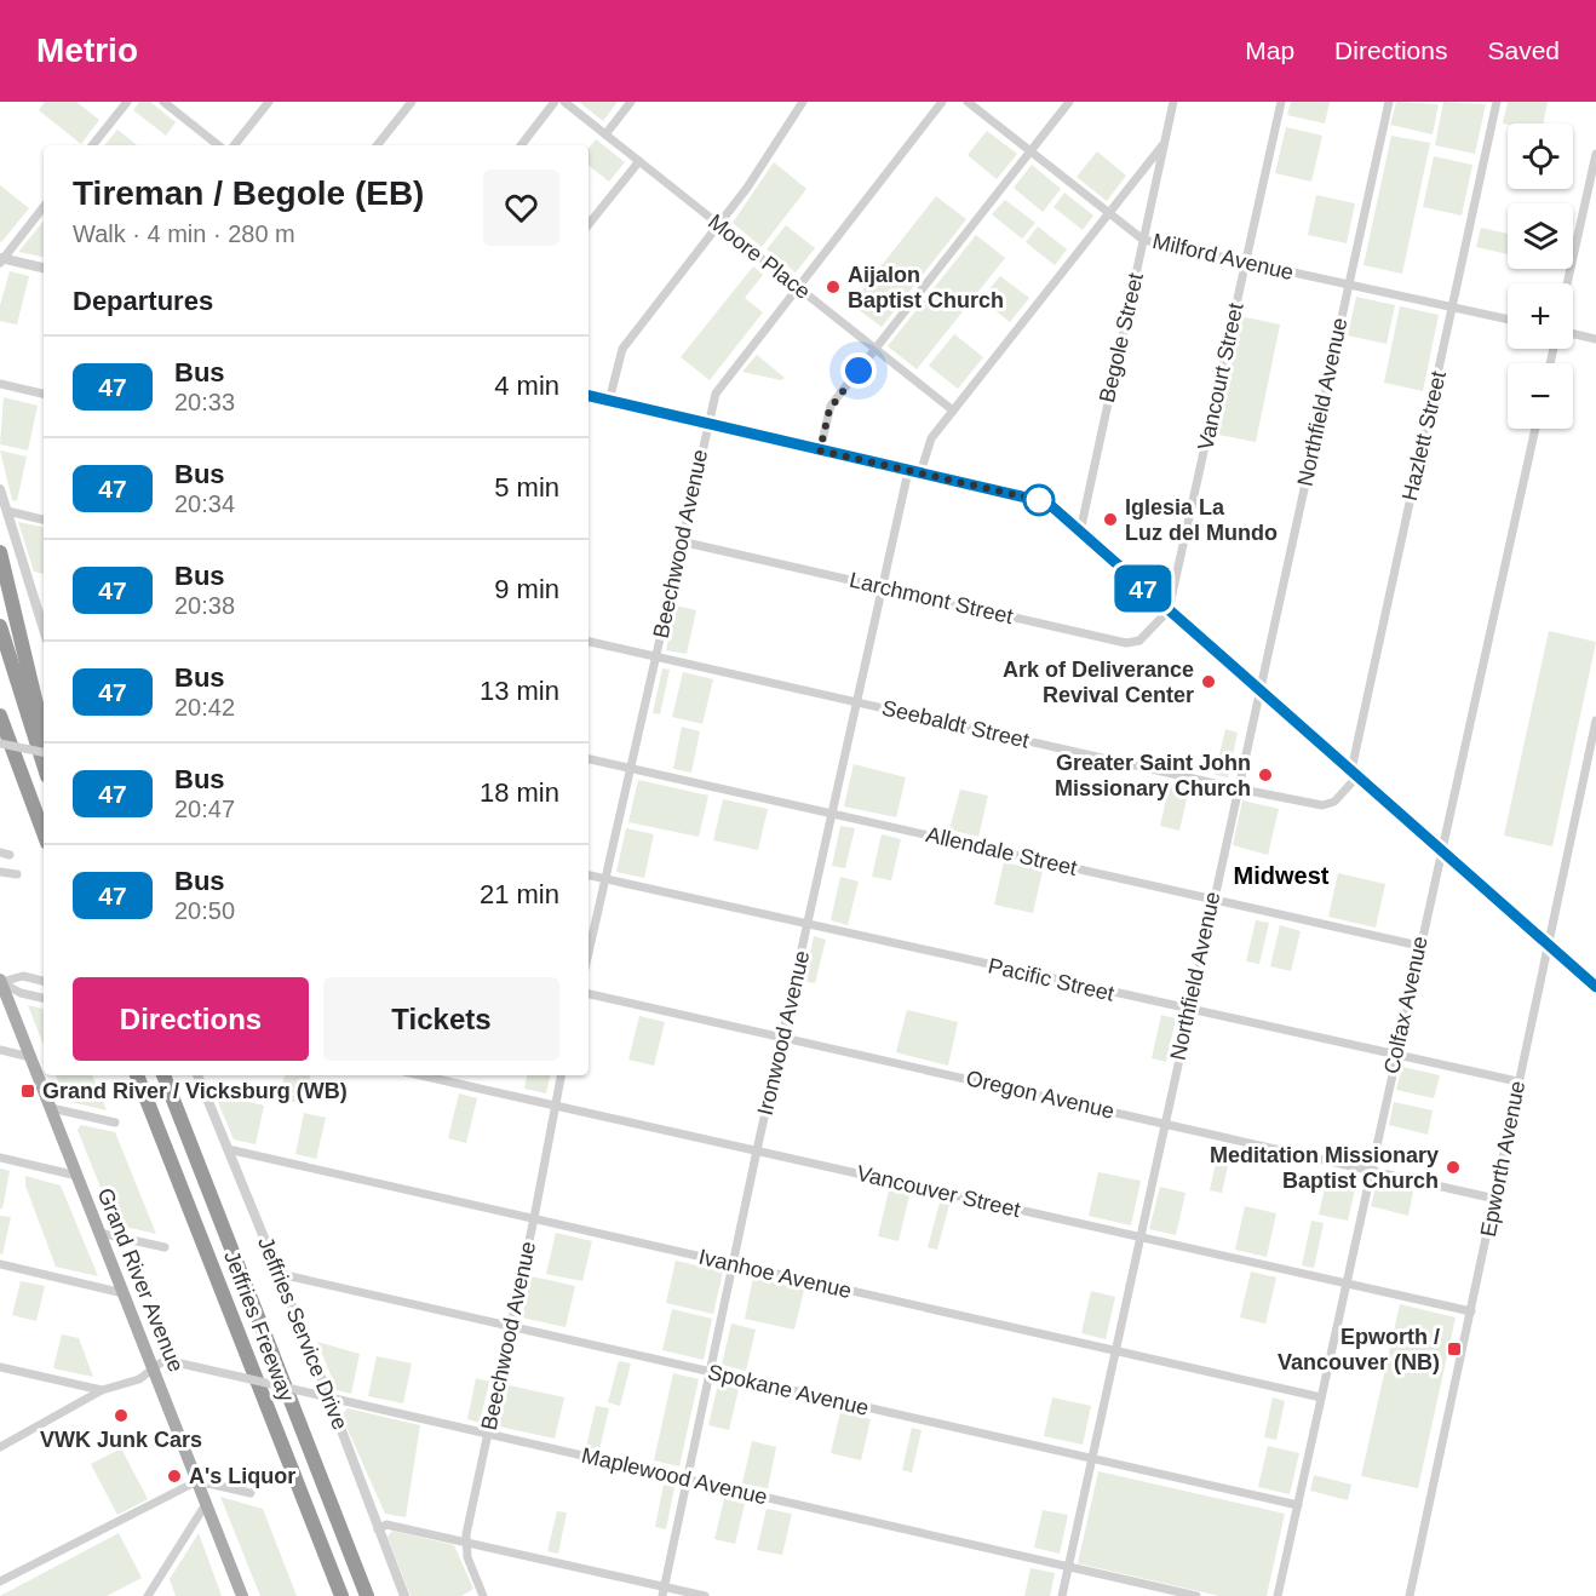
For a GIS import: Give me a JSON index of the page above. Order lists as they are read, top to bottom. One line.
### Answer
{"streets":{"highway":["Jeffries Freeway"],"main road":["Grand River Avenue"],"street":["Moore Place","Milford Avenue","Begole Street","Vancourt Street","Northfield Avenue","Hazlett Street","Beechwood Avenue","Larchmont Street","Seebaldt Street","Allendale Street","Pacific Street","Colfax Avenue","Ironwood Avenue","Oregon Avenue","Epworth Avenue","Vancouver Street","Ivanhoe Avenue","Jeffries Service Drive","Spokane Avenue","Maplewood Avenue"]},"crossings":[["Moore Place","Beechwood Avenue"],["Milford Avenue","Begole Street"],["Milford Avenue","Vancourt Street"],["Milford Avenue","Northfield Avenue"],["Milford Avenue","Hazlett Street"],["Vancourt Street","Larchmont Street"],["Northfield Avenue","Seebaldt Street"],["Northfield Avenue","Allendale Street"],["Northfield Avenue","Pacific Street"],["Northfield Avenue","Oregon Avenue"],["Northfield Avenue","Vancouver Street"],["Northfield Avenue","Ivanhoe Avenue"],["Northfield Avenue","Spokane Avenue"],["Northfield Avenue","Maplewood Avenue"],["Hazlett Street","Seebaldt Street"],["Beechwood Avenue","Larchmont Street"],["Beechwood Avenue","Seebaldt Street"],["Beechwood Avenue","Allendale Street"],["Beechwood Avenue","Pacific Street"],["Beechwood Avenue","Vancouver Street"],["Beechwood Avenue","Ivanhoe Avenue"],["Beechwood Avenue","Spokane Avenue"],["Beechwood Avenue","Maplewood Avenue"],["Larchmont Street","Ironwood Avenue"],["Seebaldt Street","Ironwood Avenue"],["Allendale Street","Colfax Avenue"],["Allendale Street","Ironwood Avenue"],["Pacific Street","Colfax Avenue"],["Pacific Street","Ironwood Avenue"],["Pacific Street","Epworth Avenue"],["Colfax Avenue","Oregon Avenue"],["Colfax Avenue","Vancouver Street"],["Colfax Avenue","Ivanhoe Avenue"],["Colfax Avenue","Spokane Avenue"],["Ironwood Avenue","Oregon Avenue"],["Ironwood Avenue","Vancouver Street"],["Ironwood Avenue","Ivanhoe Avenue"],["Ironwood Avenue","Spokane Avenue"],["Ironwood Avenue","Maplewood Avenue"],["Oregon Avenue","Epworth Avenue"],["Epworth Avenue","Vancouver Street"],["Ivanhoe Avenue","Jeffries Service Drive"],["Grand River Avenue","Maplewood Avenue"],["Jeffries Service Drive","Spokane Avenue"],["Jeffries Service Drive","Maplewood Avenue"]],"districts":["Midwest"],"places":{"other":["Aijalon Baptist Church","Iglesia La Luz del Mundo","Ark of Deliverance Revival Center","Greater Saint John Missionary Church","Meditation Missionary Baptist Church","VWK Junk Cars","A's Liquor"],"transit":["Grand River / Vicksburg (WB)","Epworth / Vancouver (NB)"]},"lines":["bus line 47"],"page":{"header":"Metrio","nav":["Map","Directions","Saved"],"on_map":"47","map_buttons":["+","−"],"heading":[["Tireman / Begole (EB)","Walk · 4 min · 280 m"],"Departures"],"list":[{"mark":"47","name":"Bus","note":"20:33","value":"4 min"},{"mark":"47","name":"Bus","note":"20:34","value":"5 min"},{"mark":"47","name":"Bus","note":"20:38","value":"9 min"},{"mark":"47","name":"Bus","note":"20:42","value":"13 min"},{"mark":"47","name":"Bus","note":"20:47","value":"18 min"},{"mark":"47","name":"Bus","note":"20:50","value":"21 min"}],"buttons":["Directions","Tickets"]}}
